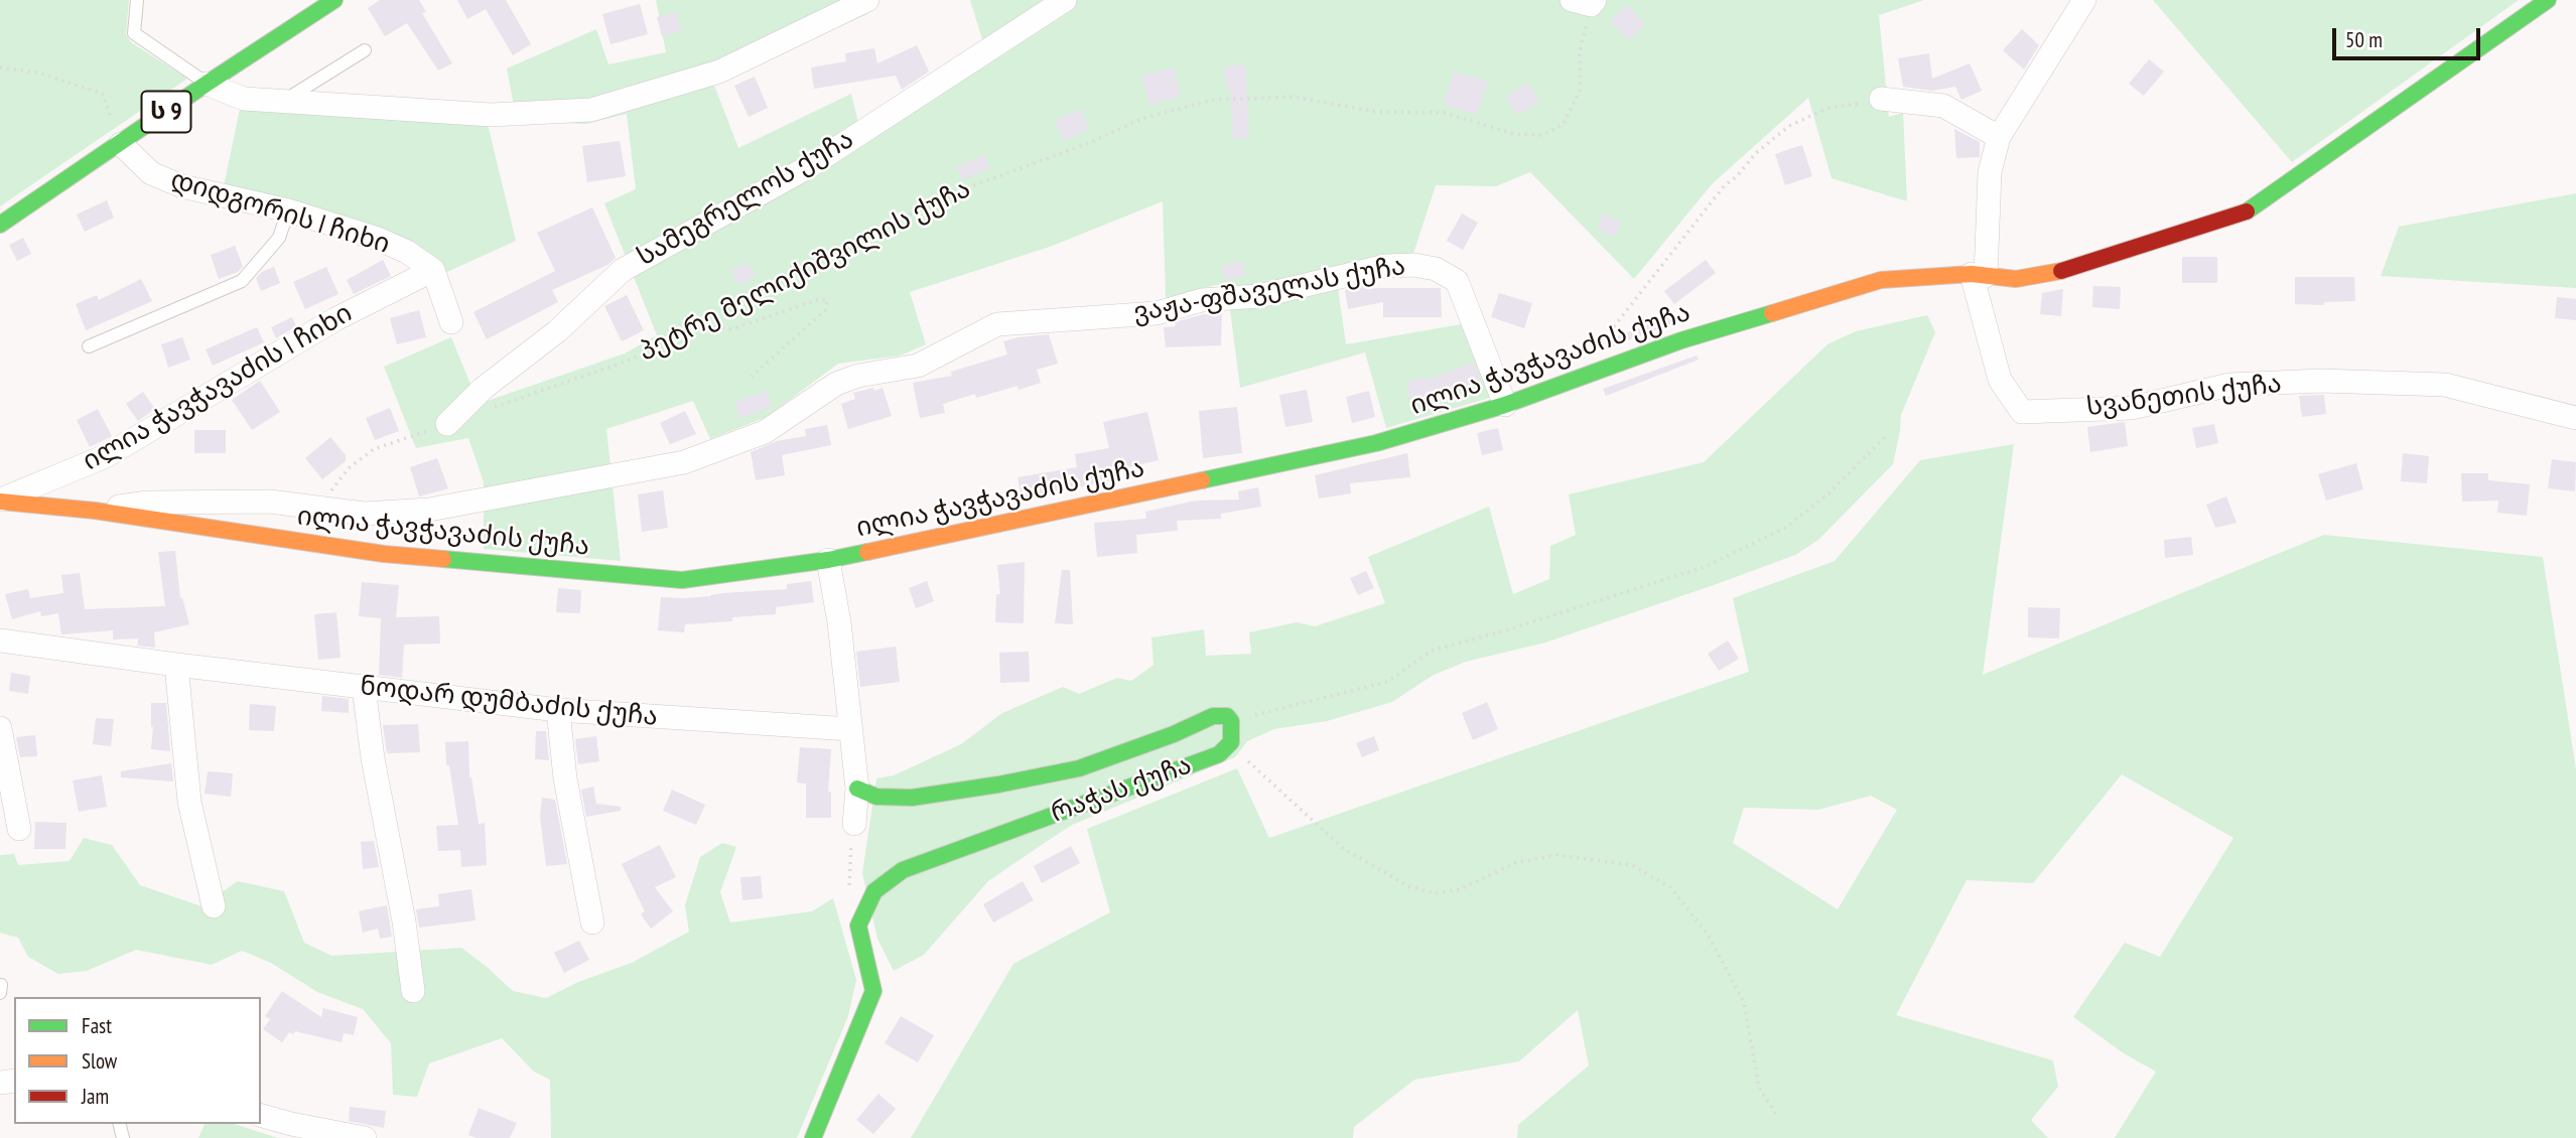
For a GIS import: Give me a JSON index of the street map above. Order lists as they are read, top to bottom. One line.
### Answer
{"streets":{"main road":["ს 9","ილია ჭავჭავაძის ქუჩა","რაჭას ქუჩა"],"street":["სამეგრელოს ქუჩა","დიდგორის I ჩიხი","ვაჟა-ფშაველას ქუჩა","ილია ჭავჭავაძის I ჩიხი","სვანეთის ქუჩა","ნოდარ დუმბაძის ქუჩა"],"path":["პეტრე მელიქიშვილის ქუჩა"]},"crossings":[["ს 9","დიდგორის I ჩიხი"],["დიდგორის I ჩიხი","ილია ჭავჭავაძის I ჩიხი"],["ვაჟა-ფშაველას ქუჩა","ილია ჭავჭავაძის ქუჩა"],["ილია ჭავჭავაძის ქუჩა","ილია ჭავჭავაძის I ჩიხი"],["ილია ჭავჭავაძის ქუჩა","სვანეთის ქუჩა"]],"legend":["Fast","Slow","Jam"],"scale_bar":"50 m"}
